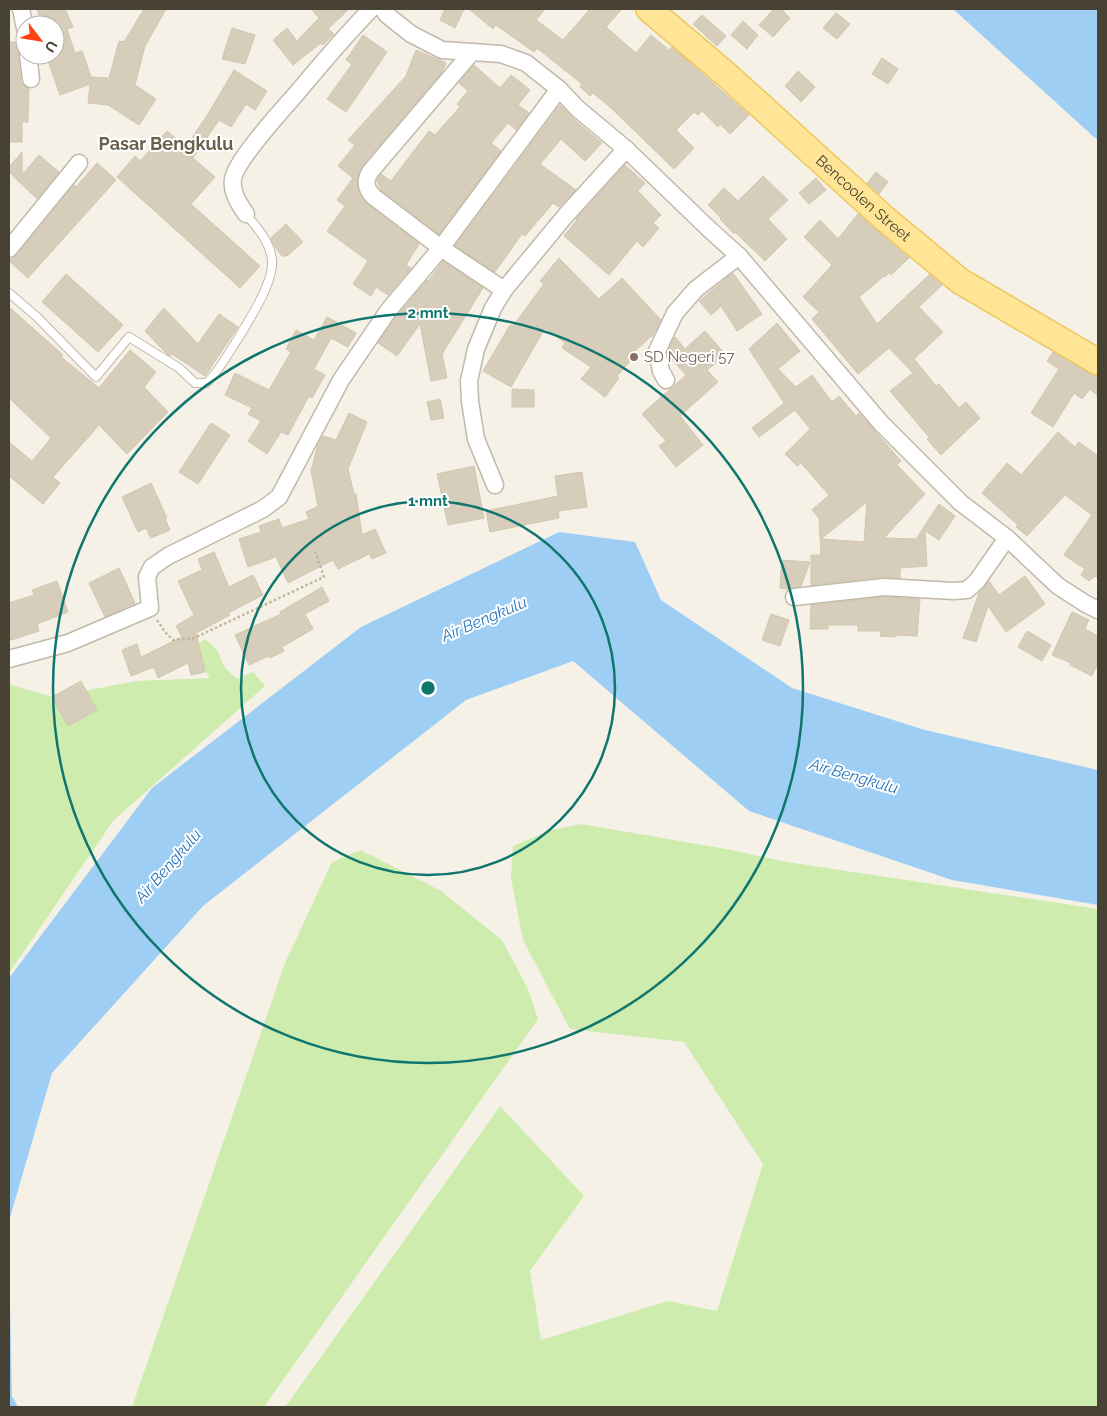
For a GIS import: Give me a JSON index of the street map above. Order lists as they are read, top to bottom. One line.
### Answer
{"streets":{"main road":["Bencoolen Street"]},"districts":["Pasar Bengkulu"],"water":["Air Bengkulu"],"places":["SD Negeri 57"],"north":"bottom right","rings":["2 mnt","1 mnt"]}
